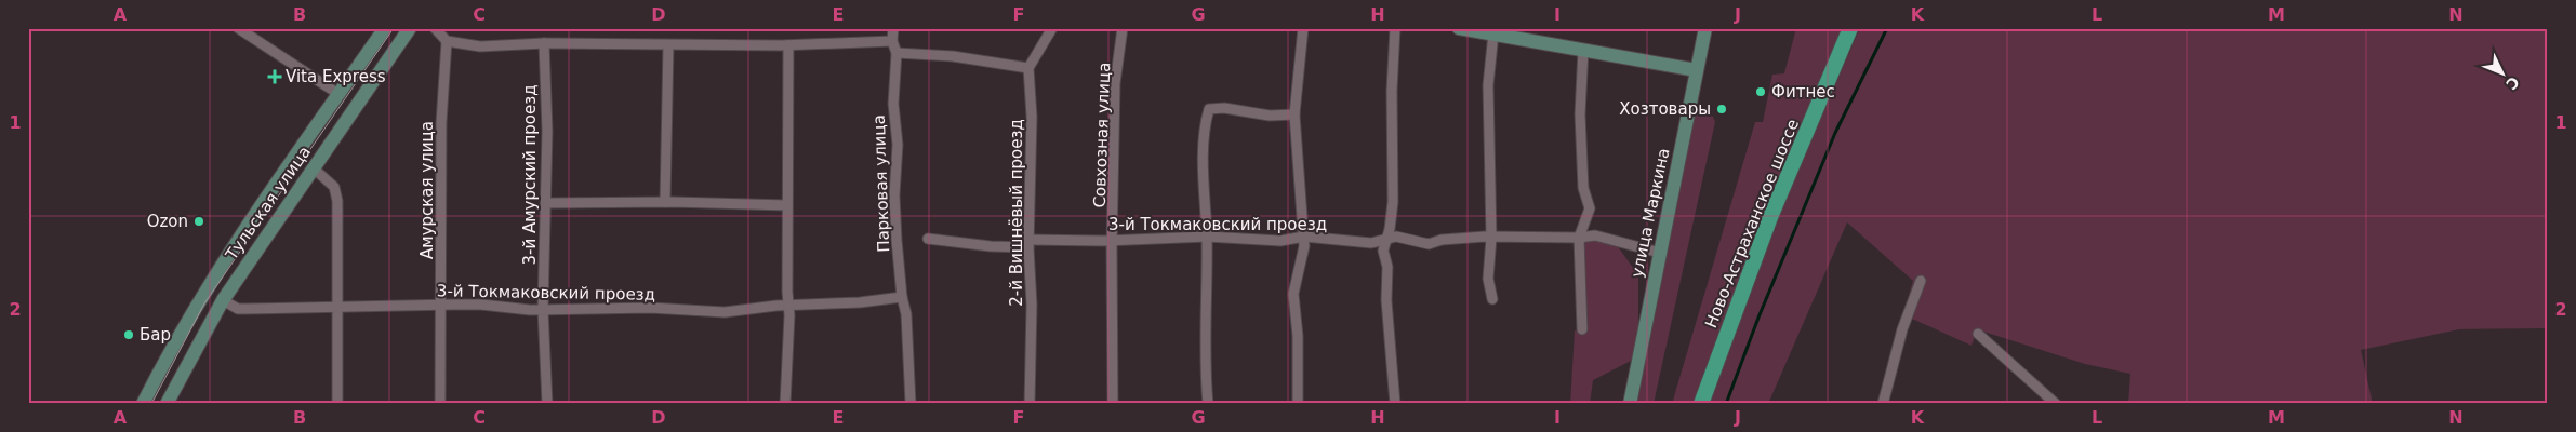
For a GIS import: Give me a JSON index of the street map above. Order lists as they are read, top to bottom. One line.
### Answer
{"streets":{"main road":["Ново-Астраханское шоссе"],"street":["Совхозная улица","3-й Амурский проезд","Парковая улица","Амурская улица","Тульская улица","2-й Вишнёвый проезд","улица Маркина","3-й Токмаковский проезд"]},"crossings":[["Совхозная улица","3-й Токмаковский проезд"],["3-й Амурский проезд","3-й Токмаковский проезд"],["Парковая улица","3-й Токмаковский проезд"],["Амурская улица","3-й Токмаковский проезд"],["Тульская улица","3-й Токмаковский проезд"],["2-й Вишнёвый проезд","3-й Токмаковский проезд"],["улица Маркина","3-й Токмаковский проезд"]],"places":{"health":["Vita Express"],"other":["Фитнес","Хозтовары","Ozon","Бар"]},"north":"bottom right","grid":{"columns":["A","B","C","D","E","F","G","H","I","J","K","L","M","N"],"rows":["1","2"]}}
